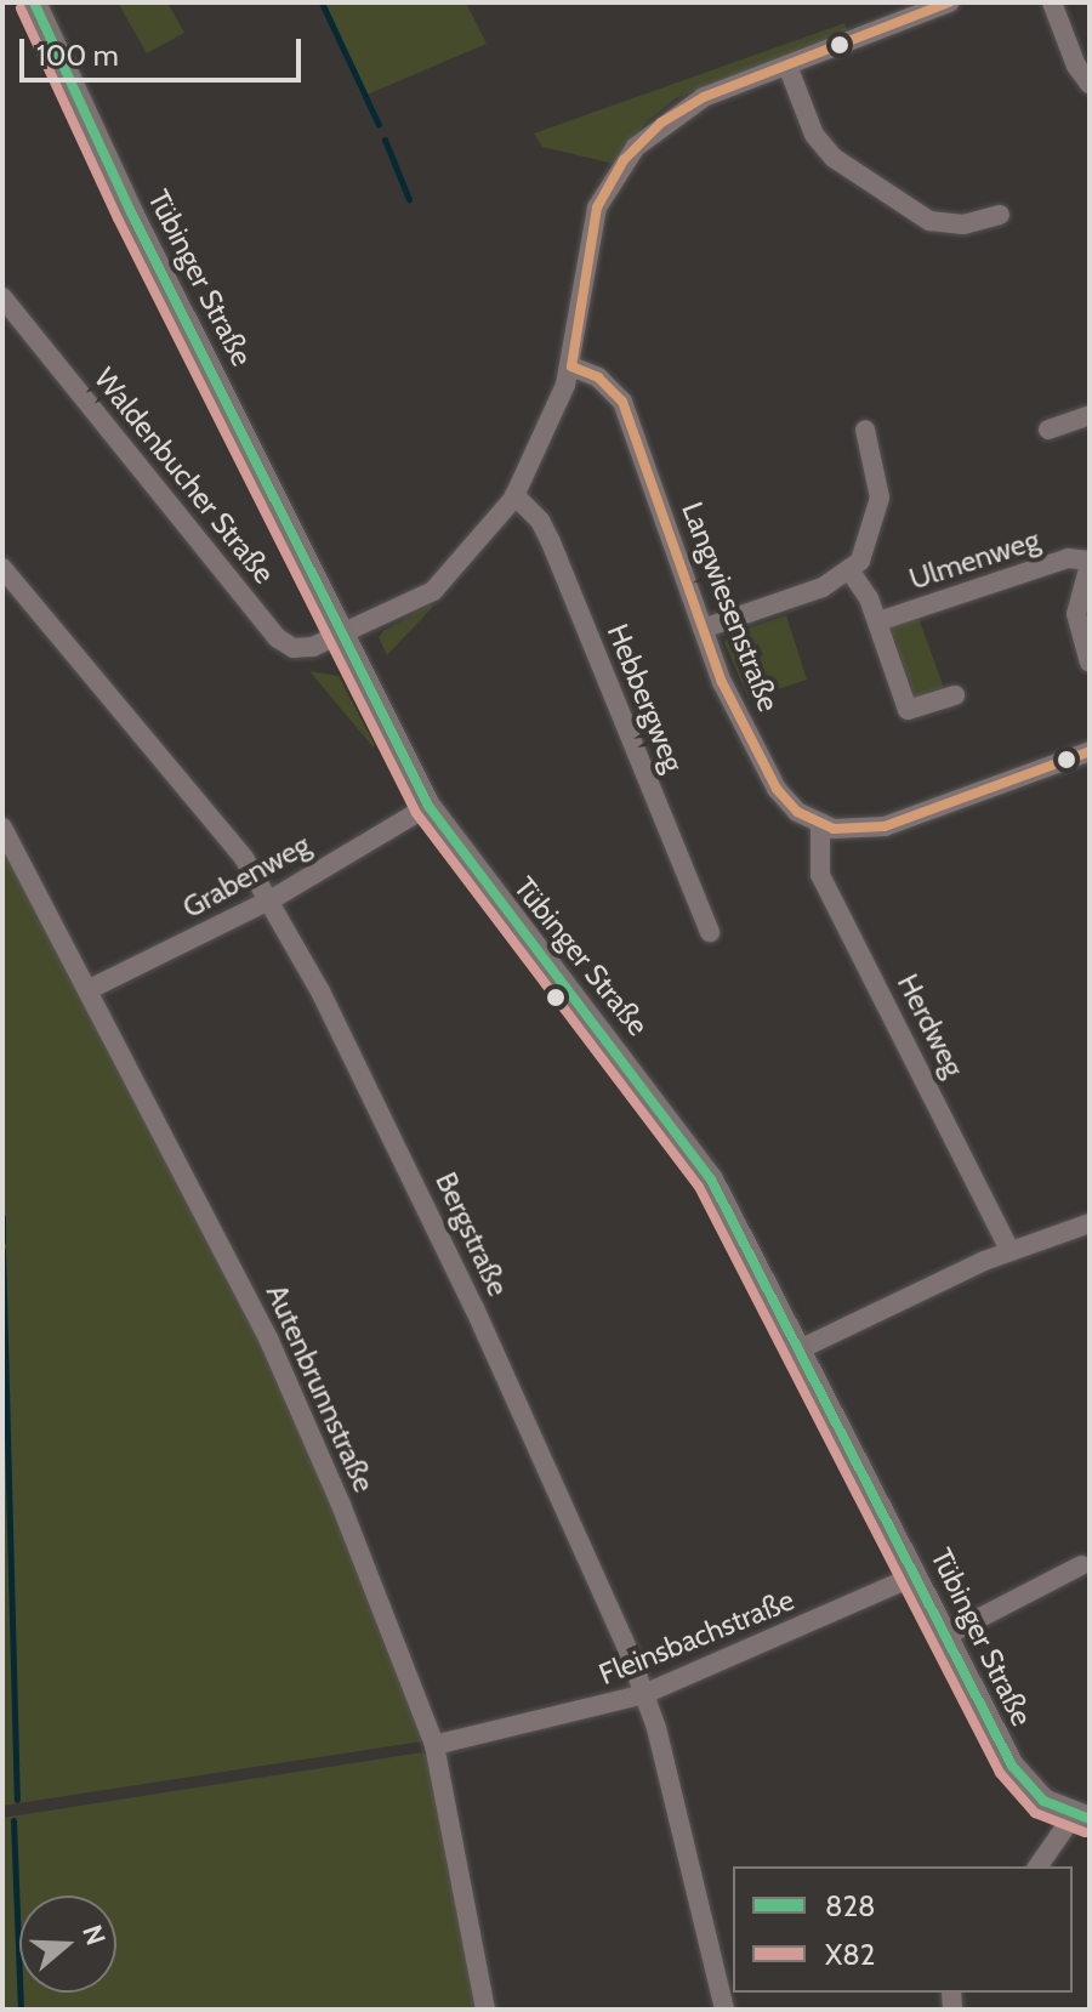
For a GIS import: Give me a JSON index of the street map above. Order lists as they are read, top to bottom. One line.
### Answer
{"streets":{"main road":["Tübinger Straße"],"street":["Waldenbucher Straße","Ulmenweg","Langwiesenstraße","Hebbergweg","Grabenweg","Herdweg","Bergstraße","Autenbrunnstraße","Fleinsbachstraße"]},"crossings":[["Tübinger Straße","Waldenbucher Straße"],["Tübinger Straße","Grabenweg"],["Tübinger Straße","Fleinsbachstraße"],["Waldenbucher Straße","Langwiesenstraße"],["Waldenbucher Straße","Hebbergweg"],["Langwiesenstraße","Herdweg"],["Grabenweg","Bergstraße"],["Grabenweg","Autenbrunnstraße"],["Bergstraße","Fleinsbachstraße"],["Autenbrunnstraße","Fleinsbachstraße"]],"lines":["transit line 828","transit line X82"],"legend":["828","X82"],"scale_bar":"100 m","north":"right"}
